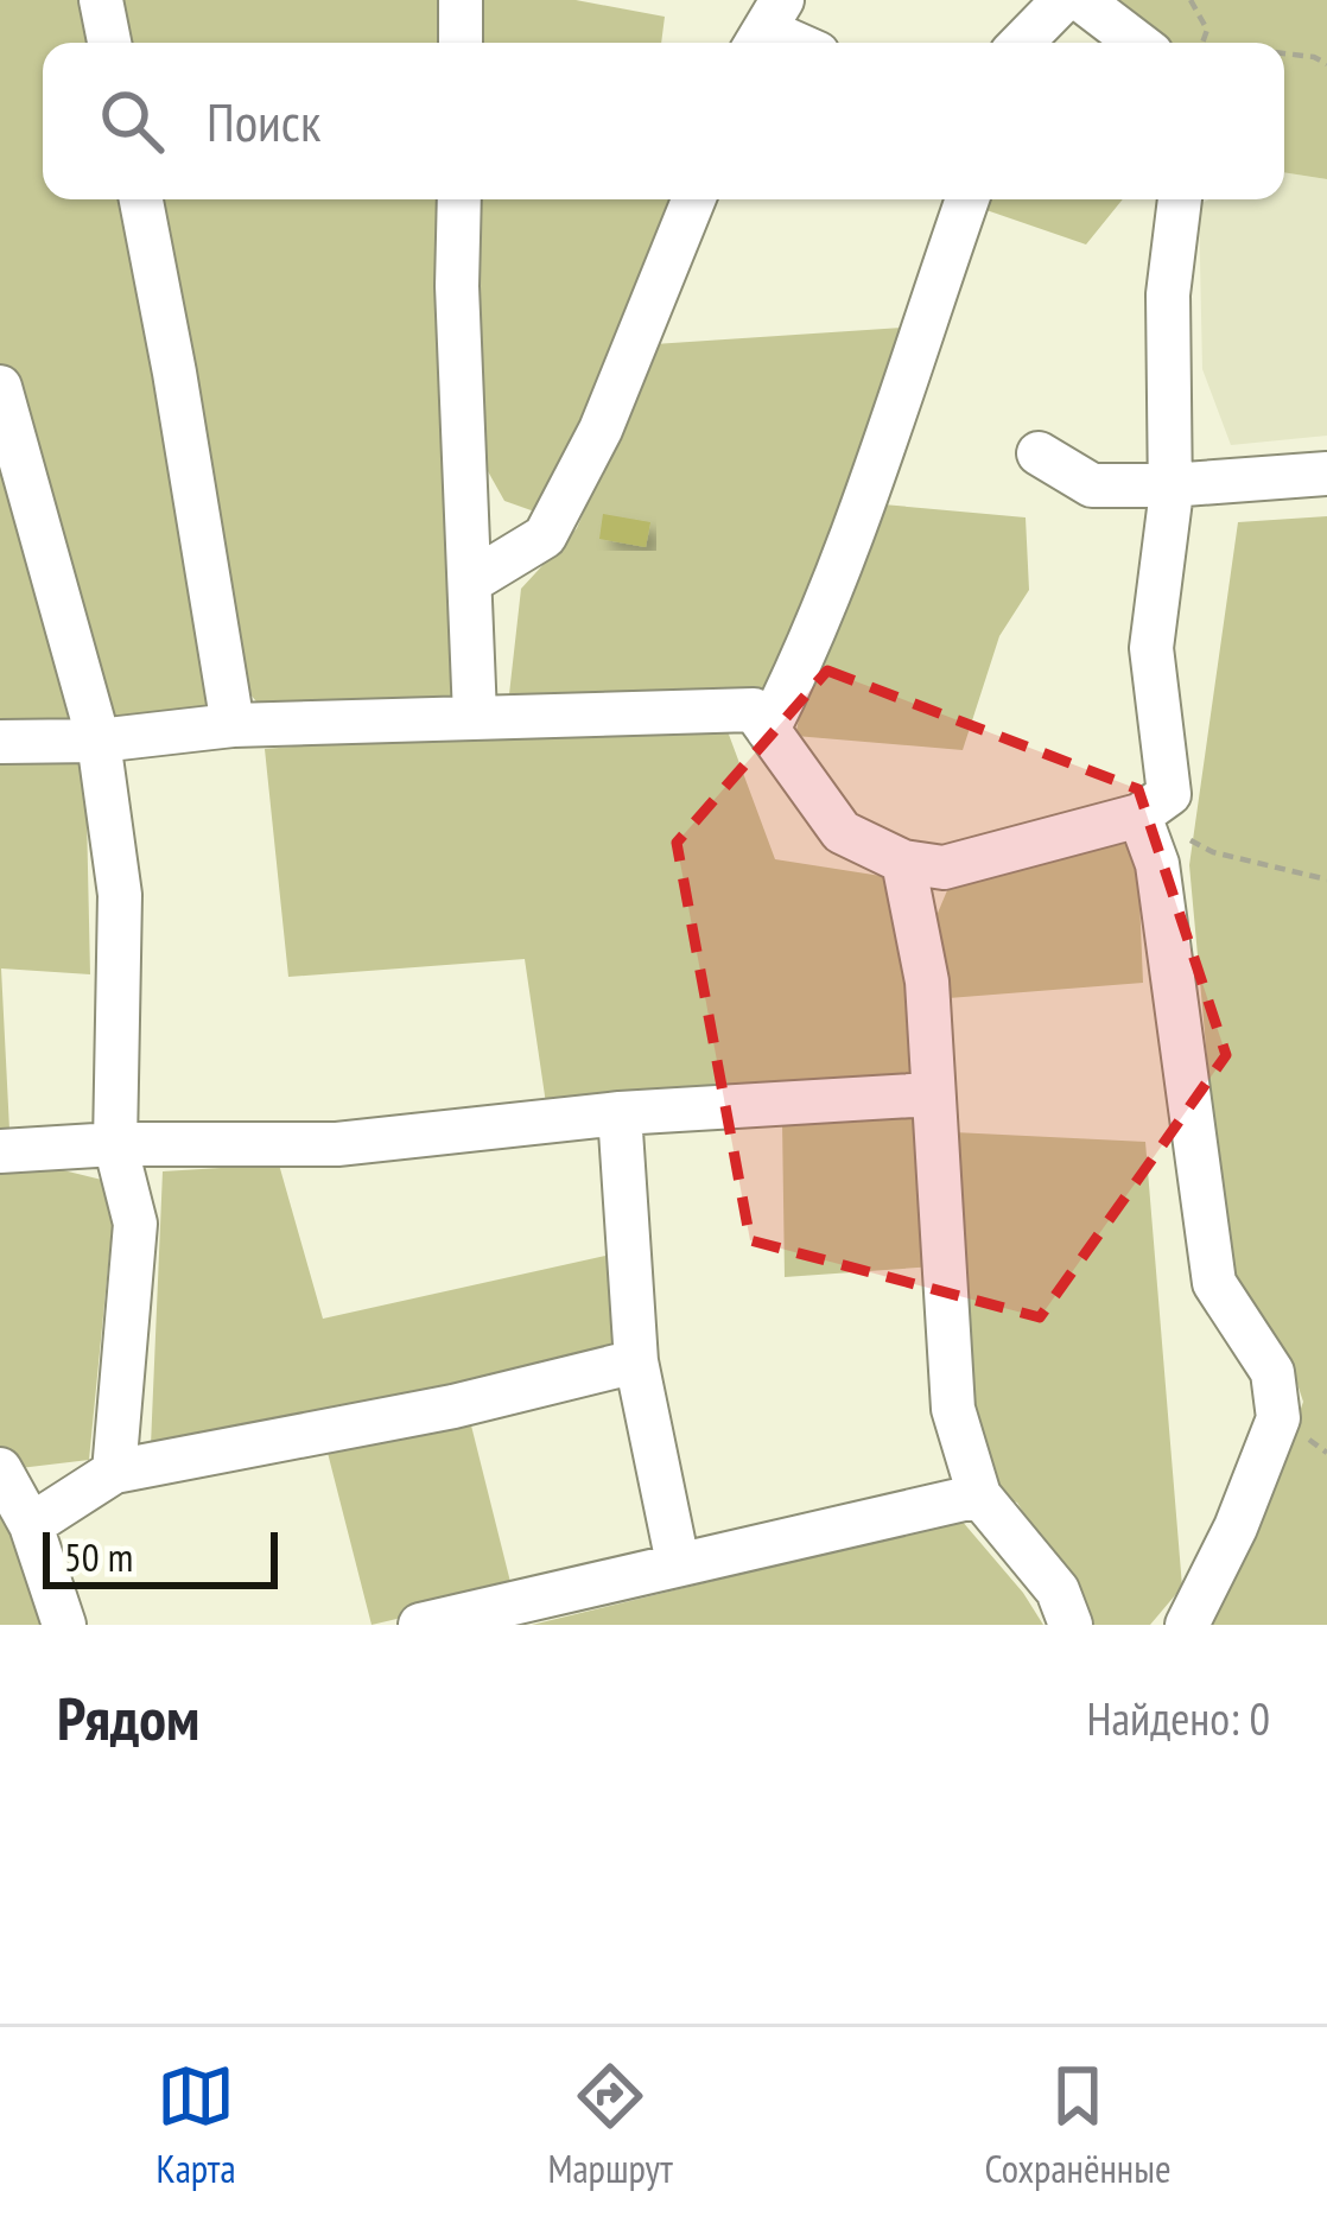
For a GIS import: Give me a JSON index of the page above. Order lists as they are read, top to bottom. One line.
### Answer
{"scale_bar":"50 m","page":{"search":"Поиск","scale":"50 m","heading":["Рядом","Найдено: 0"],"nav":["Карта","Маршрут","Сохранённые"]}}
